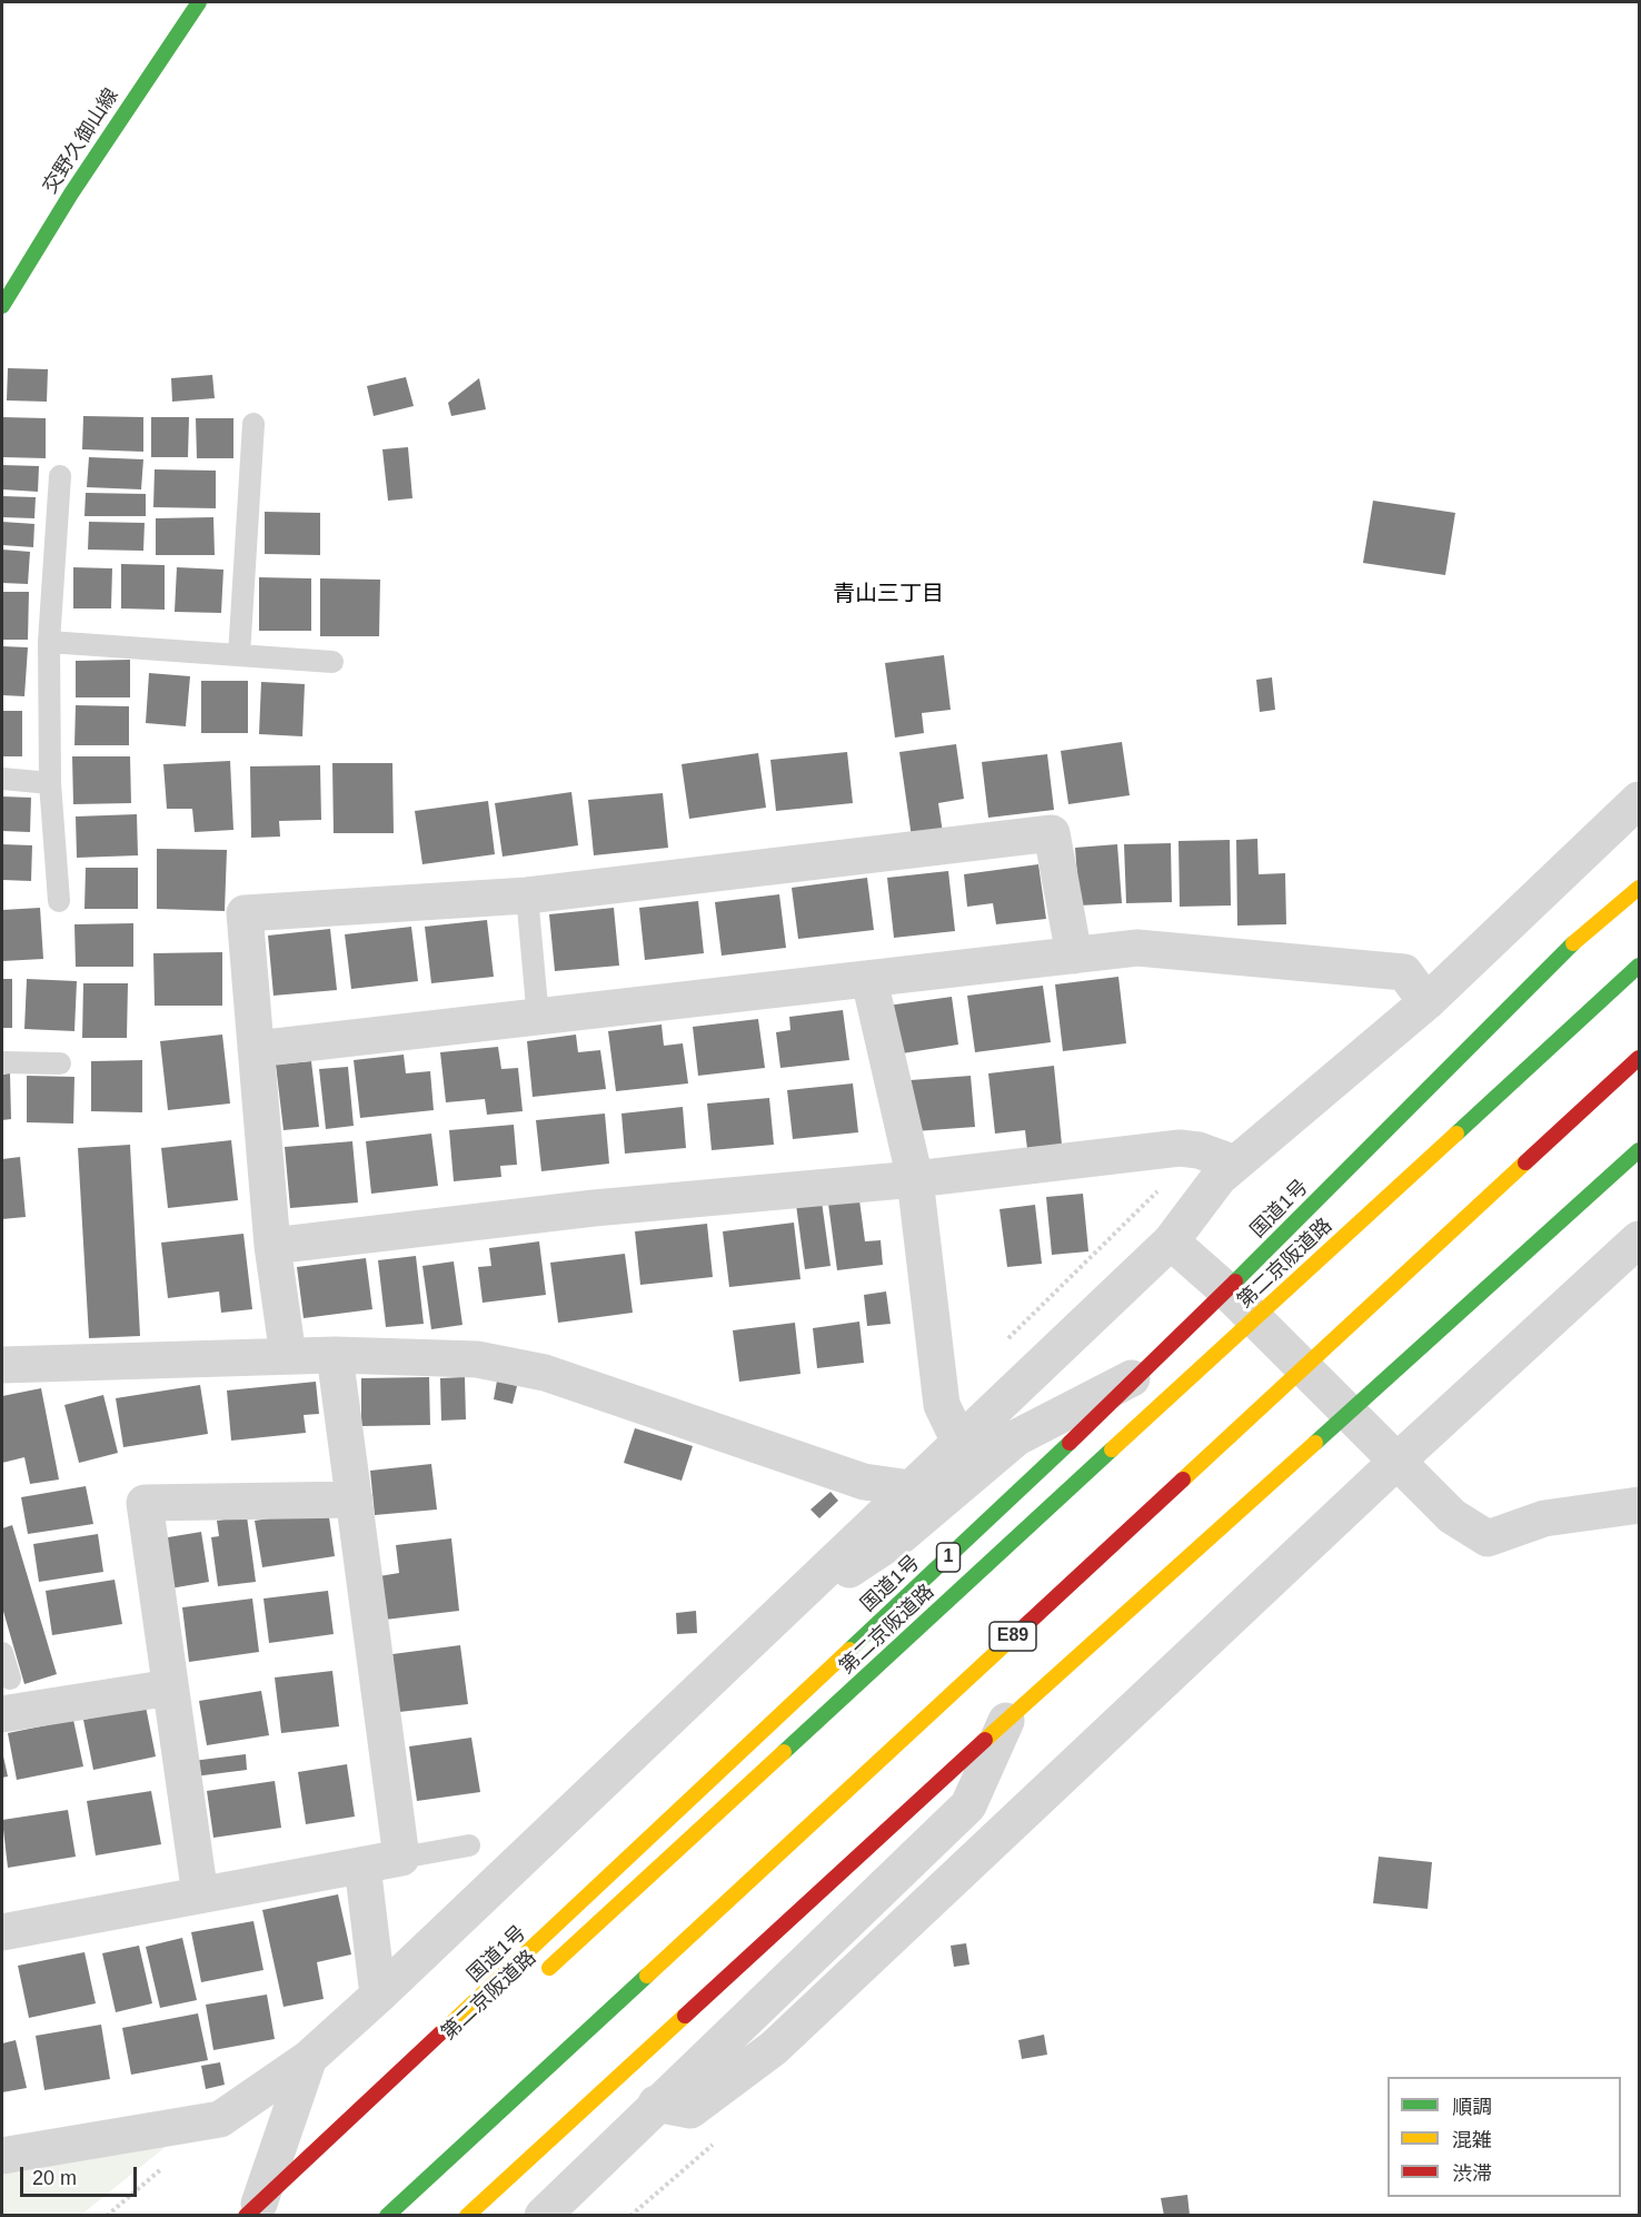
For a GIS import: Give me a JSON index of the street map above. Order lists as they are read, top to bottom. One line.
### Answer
{"streets":{"main road":["交野久御山線","国道1号","第二京阪道路","1","E89"]},"districts":["青山三丁目"],"legend":["順調","混雑","渋滞"],"scale_bar":"20 m"}
